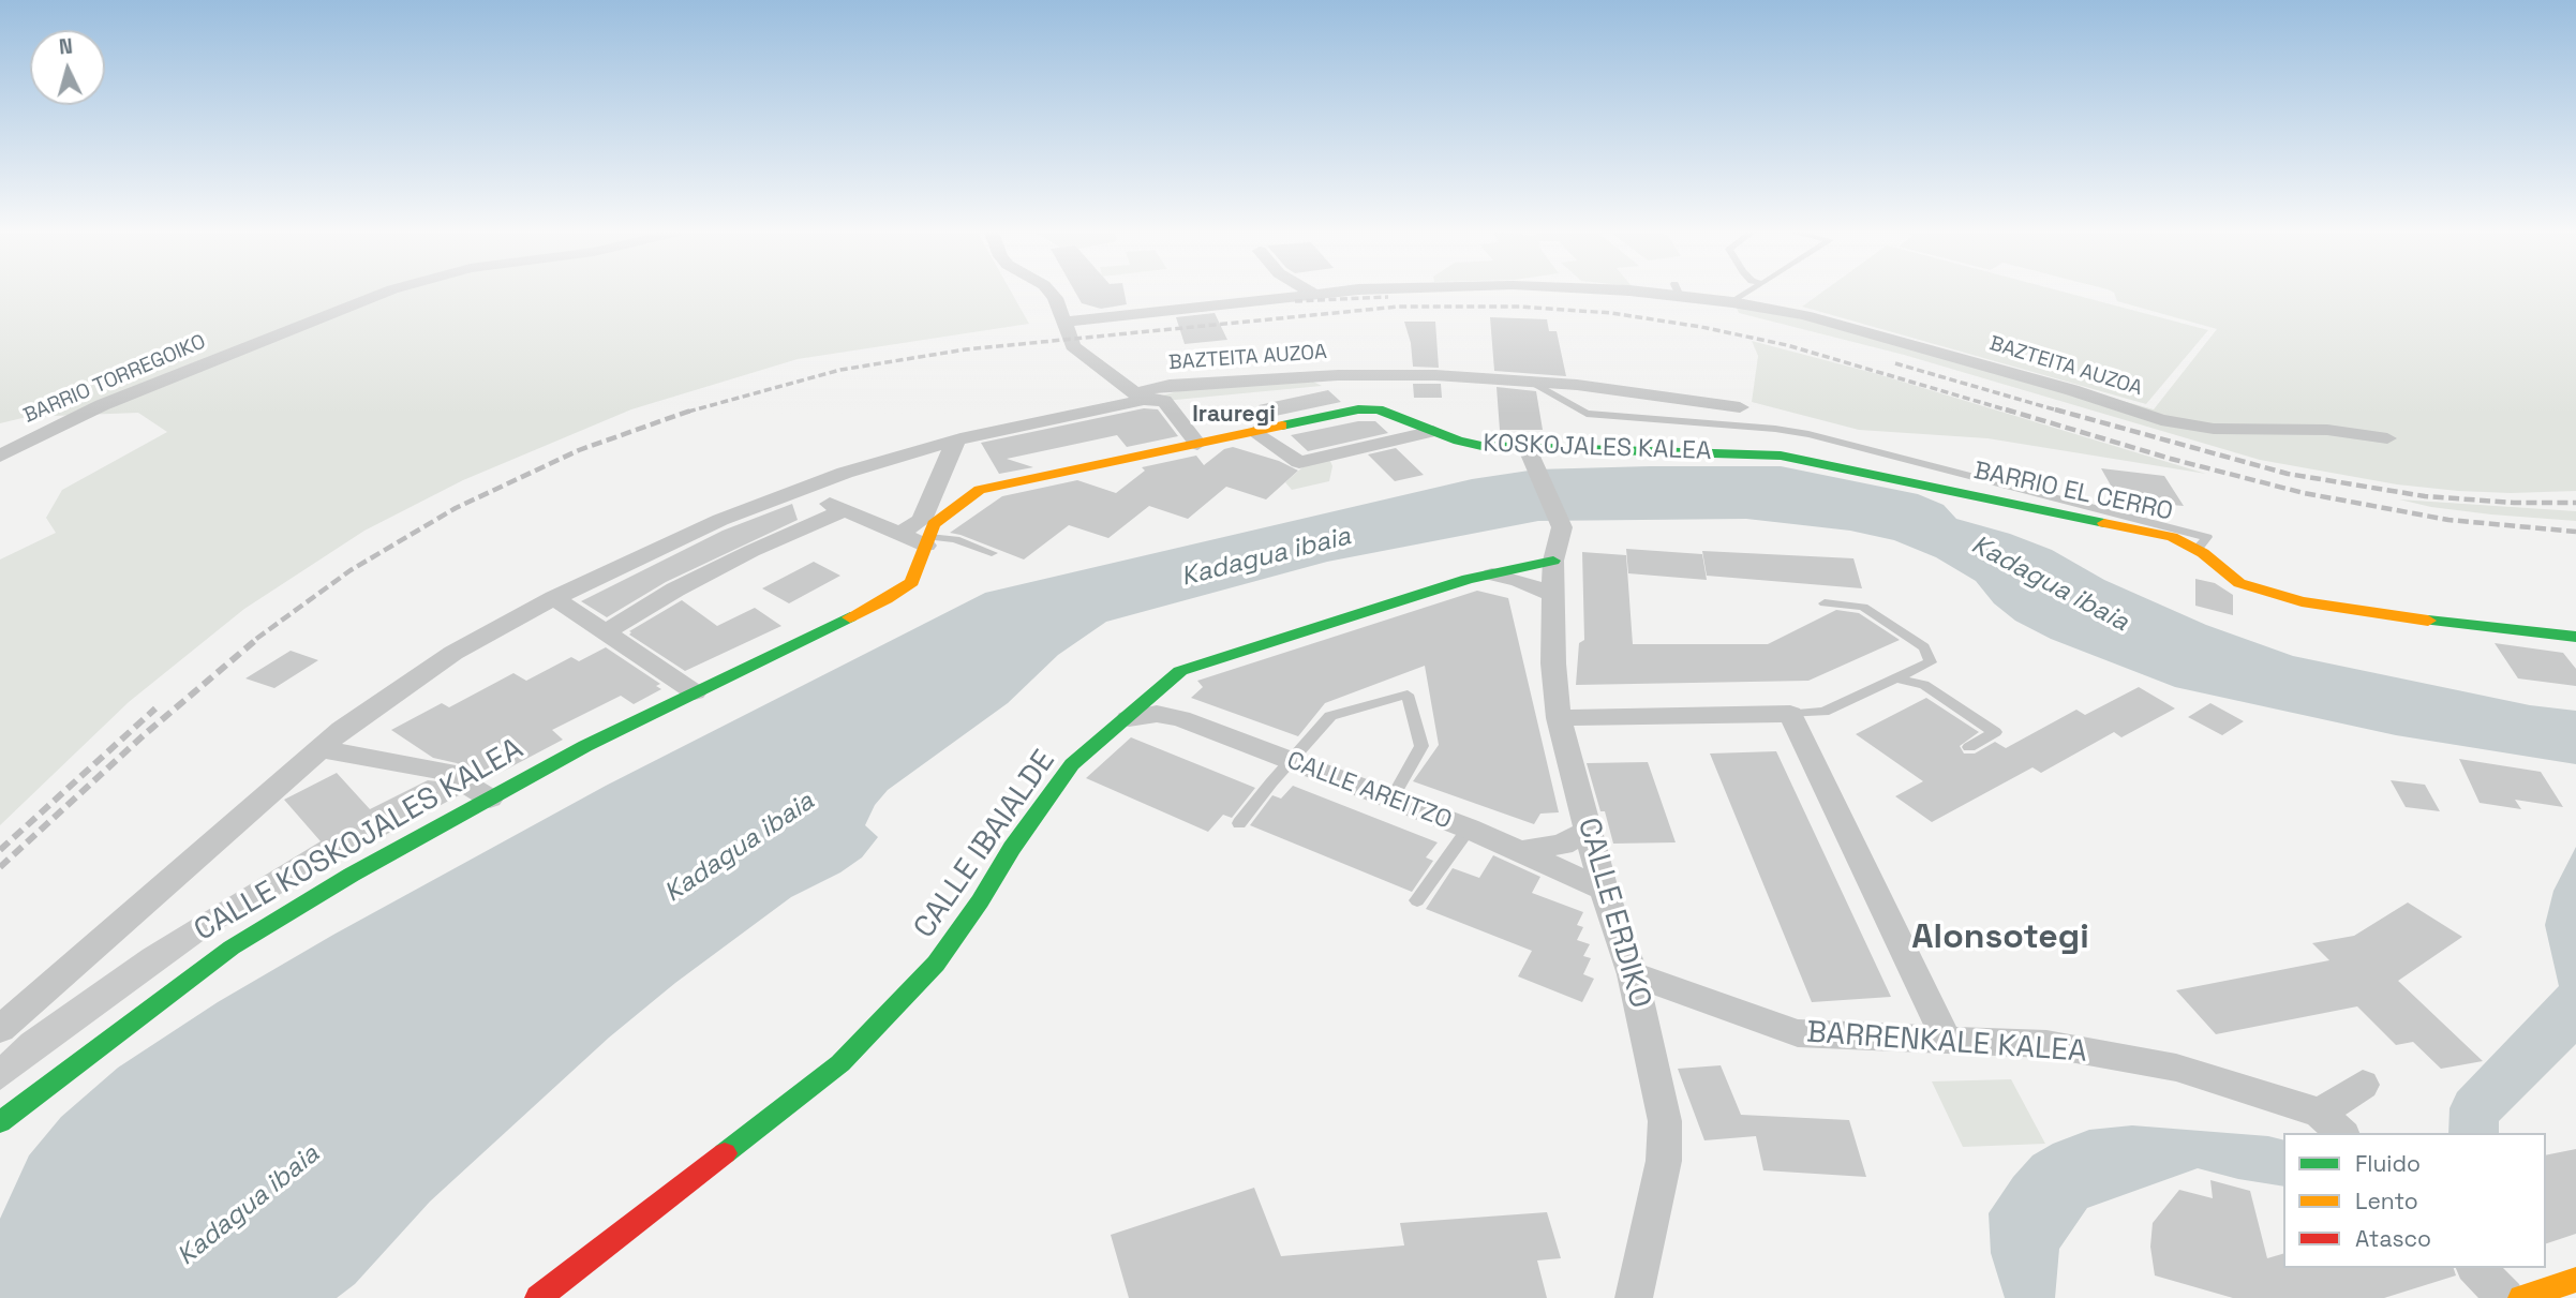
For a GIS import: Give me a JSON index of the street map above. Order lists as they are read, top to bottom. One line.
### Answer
{"streets":{"street":["BAZTEITA AUZOA","BARRIO TORREGOIKO","KOSKOJALES KALEA","BARRIO EL CERRO","CALLE AREITZO","CALLE KOSKOJALES KALEA","CALLE IBAIALDE","CALLE ERDIKO","BARRENKALE KALEA"]},"crossings":[["KOSKOJALES KALEA","BARRIO EL CERRO"],["KOSKOJALES KALEA","CALLE KOSKOJALES KALEA"],["KOSKOJALES KALEA","CALLE ERDIKO"],["CALLE AREITZO","CALLE IBAIALDE"],["CALLE AREITZO","CALLE ERDIKO"],["CALLE IBAIALDE","CALLE ERDIKO"],["CALLE ERDIKO","BARRENKALE KALEA"]],"districts":["Irauregi","Alonsotegi"],"water":["Kadagua ibaia"],"legend":["Fluido","Lento","Atasco"],"north":"top"}
